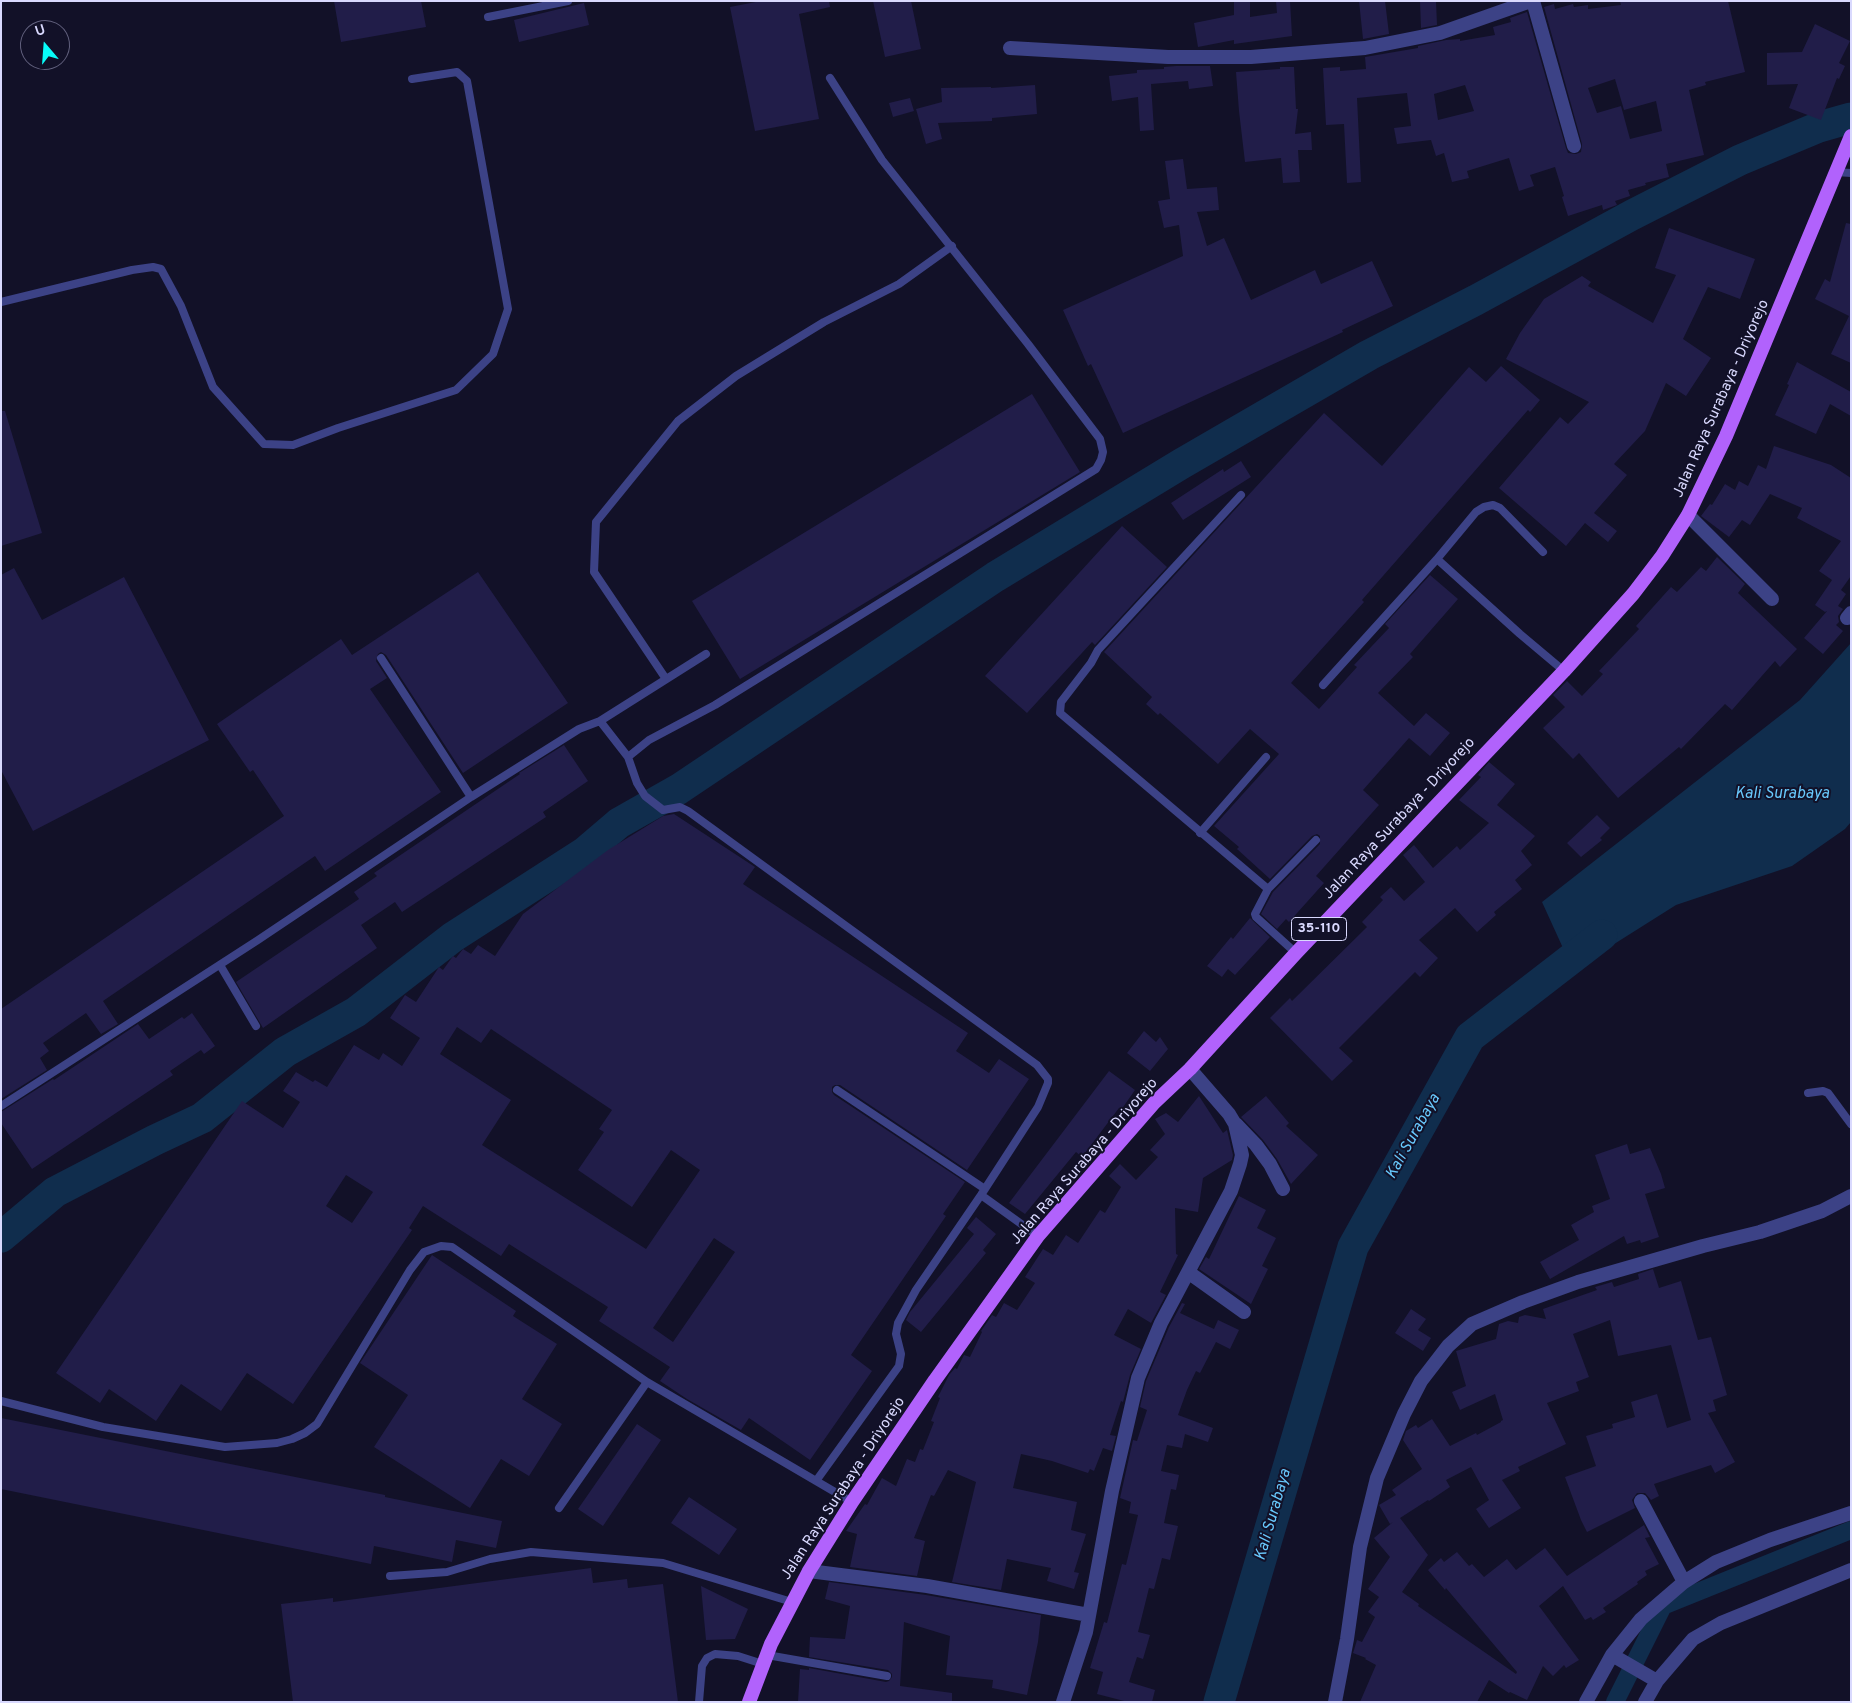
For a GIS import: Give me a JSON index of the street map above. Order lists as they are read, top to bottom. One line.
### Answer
{"streets":{"main road":["Jalan Raya Surabaya - Driyorejo","35-110"]},"water":["Kali Surabaya"],"north":"top"}
